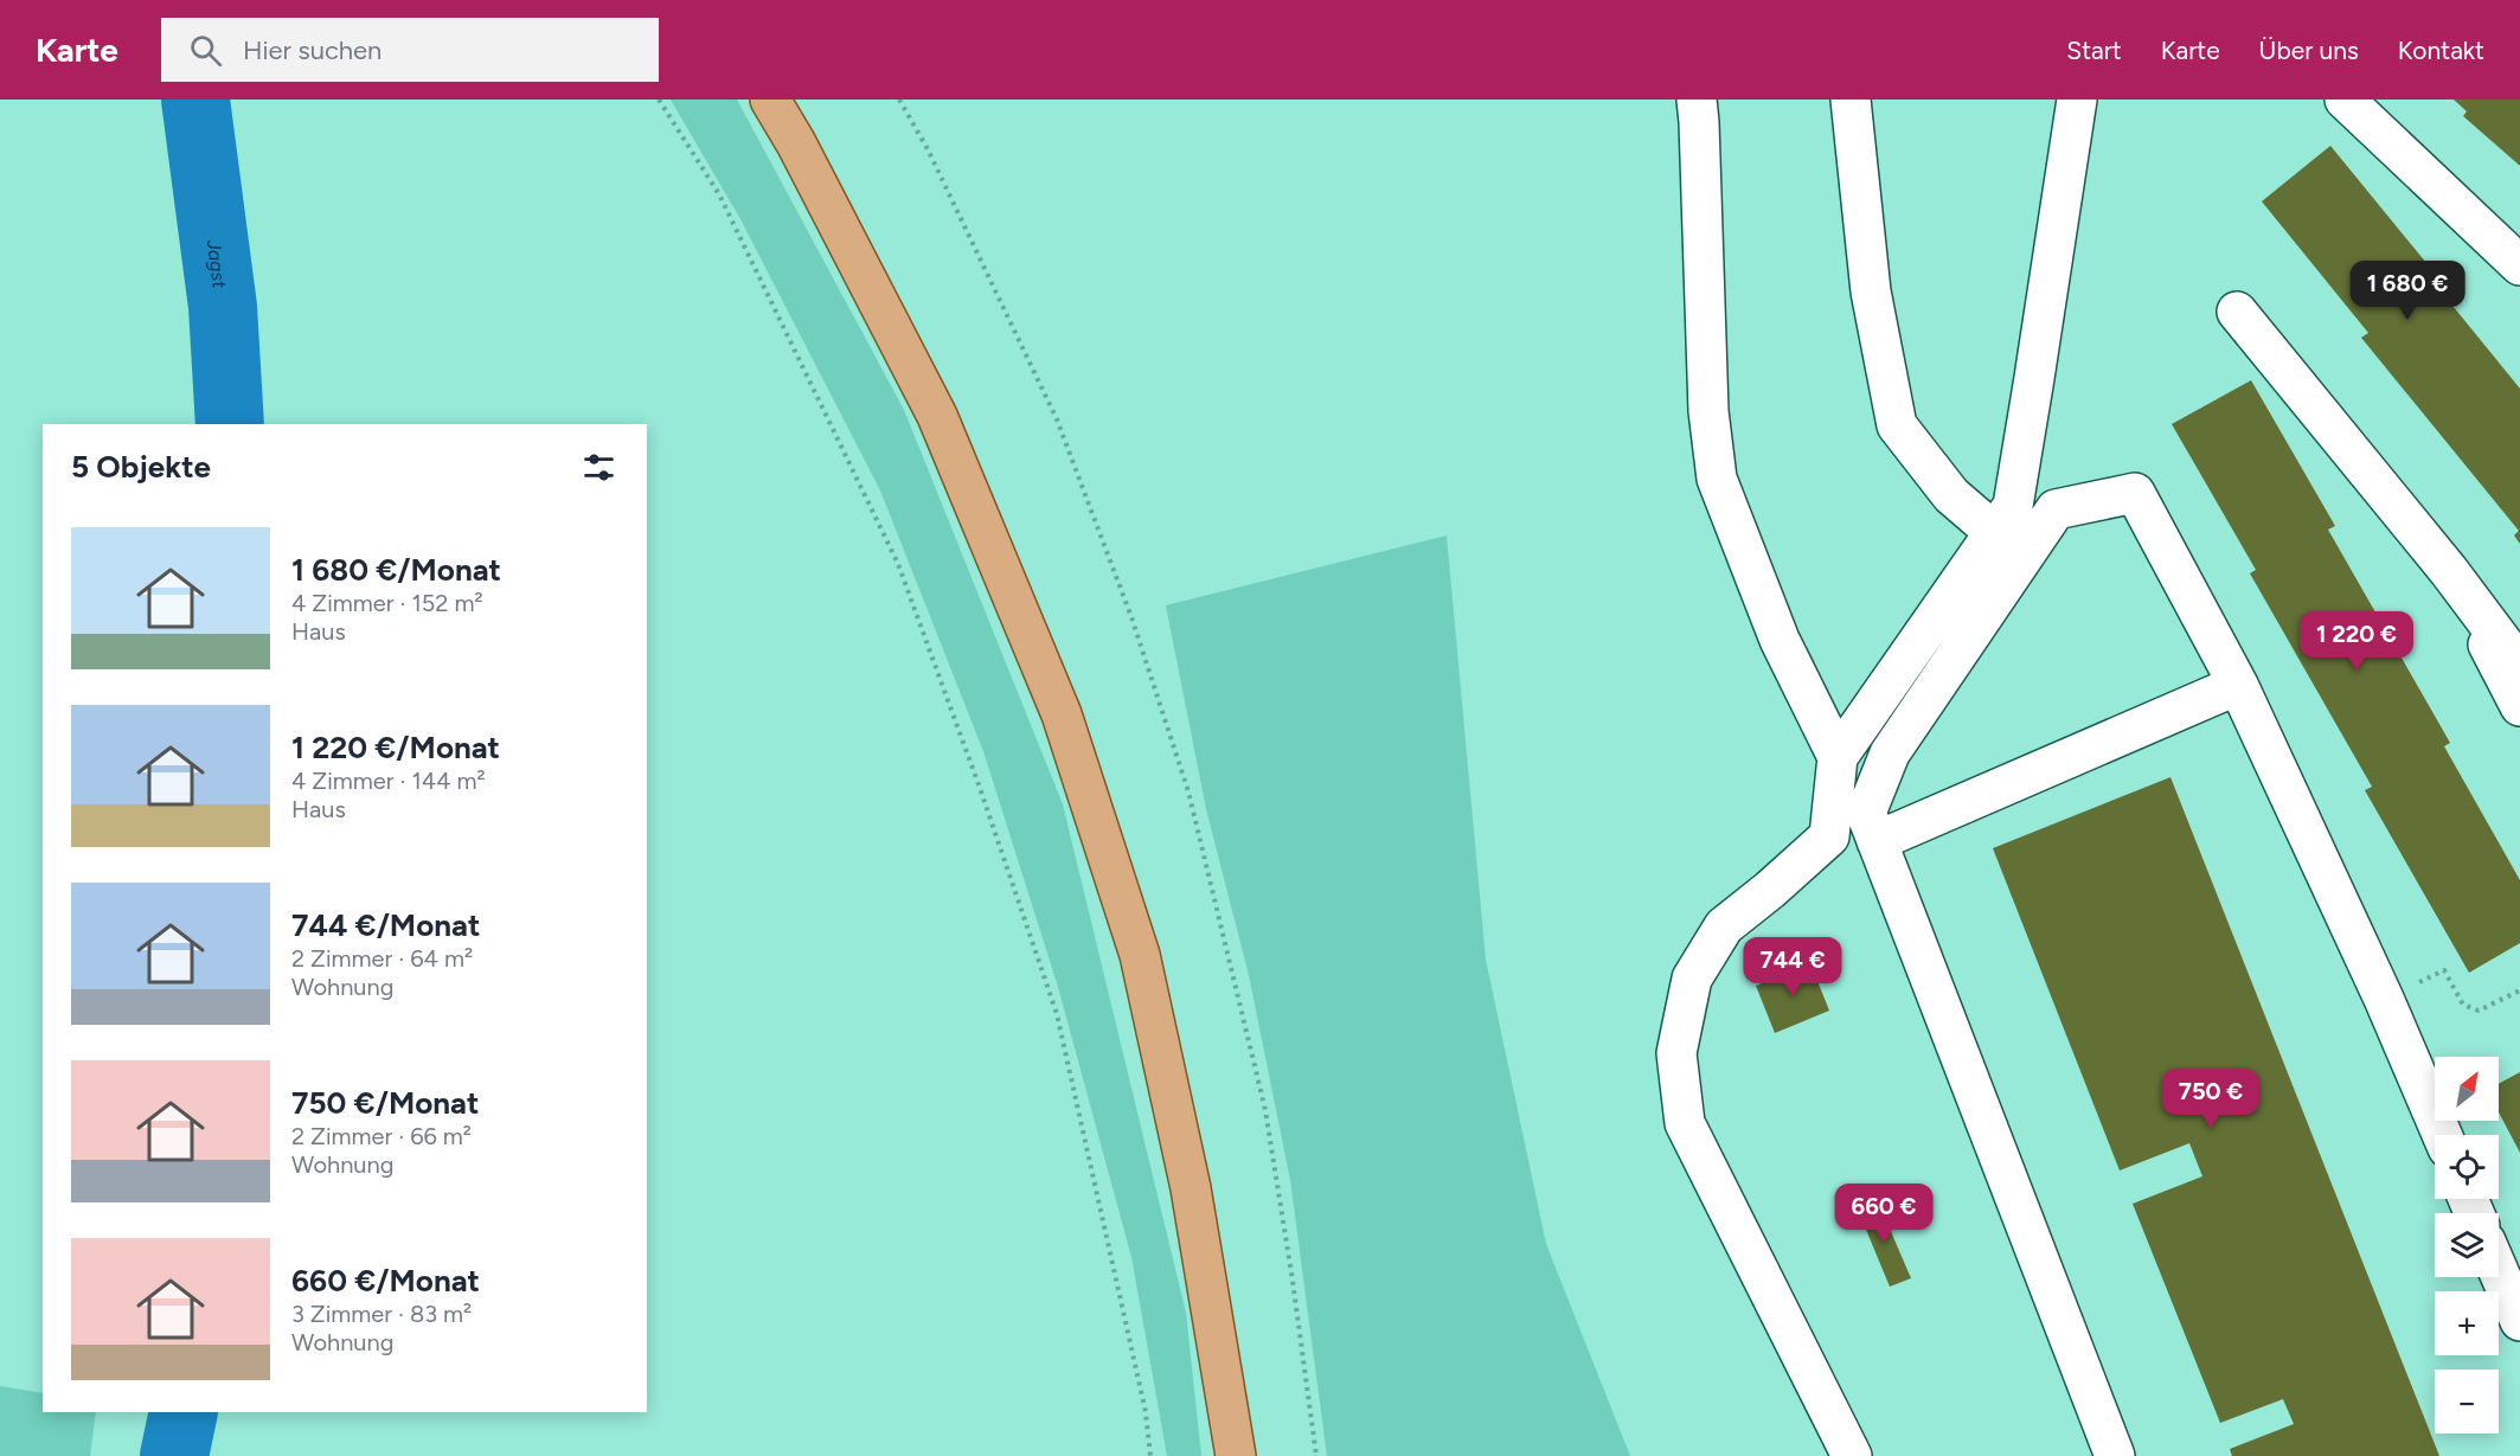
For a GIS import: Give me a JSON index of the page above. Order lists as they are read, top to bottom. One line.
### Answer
{"water":["Jagst"],"north":"top right","page":{"header":"Karte","search":"Hier suchen","nav":["Start","Karte","Über uns","Kontakt"],"price":["1 680 €","1 220 €","744 €","750 €","660 €"],"heading":"5 Objekte","list":[{"name":"1 680 €/Monat","note":"4 Zimmer · 152 m² · Haus"},{"name":"1 220 €/Monat","note":"4 Zimmer · 144 m² · Haus"},{"name":"744 €/Monat","note":"2 Zimmer · 64 m² · Wohnung"},{"name":"750 €/Monat","note":"2 Zimmer · 66 m² · Wohnung"},{"name":"660 €/Monat","note":"3 Zimmer · 83 m² · Wohnung"}],"map_buttons":["+","−"]}}
